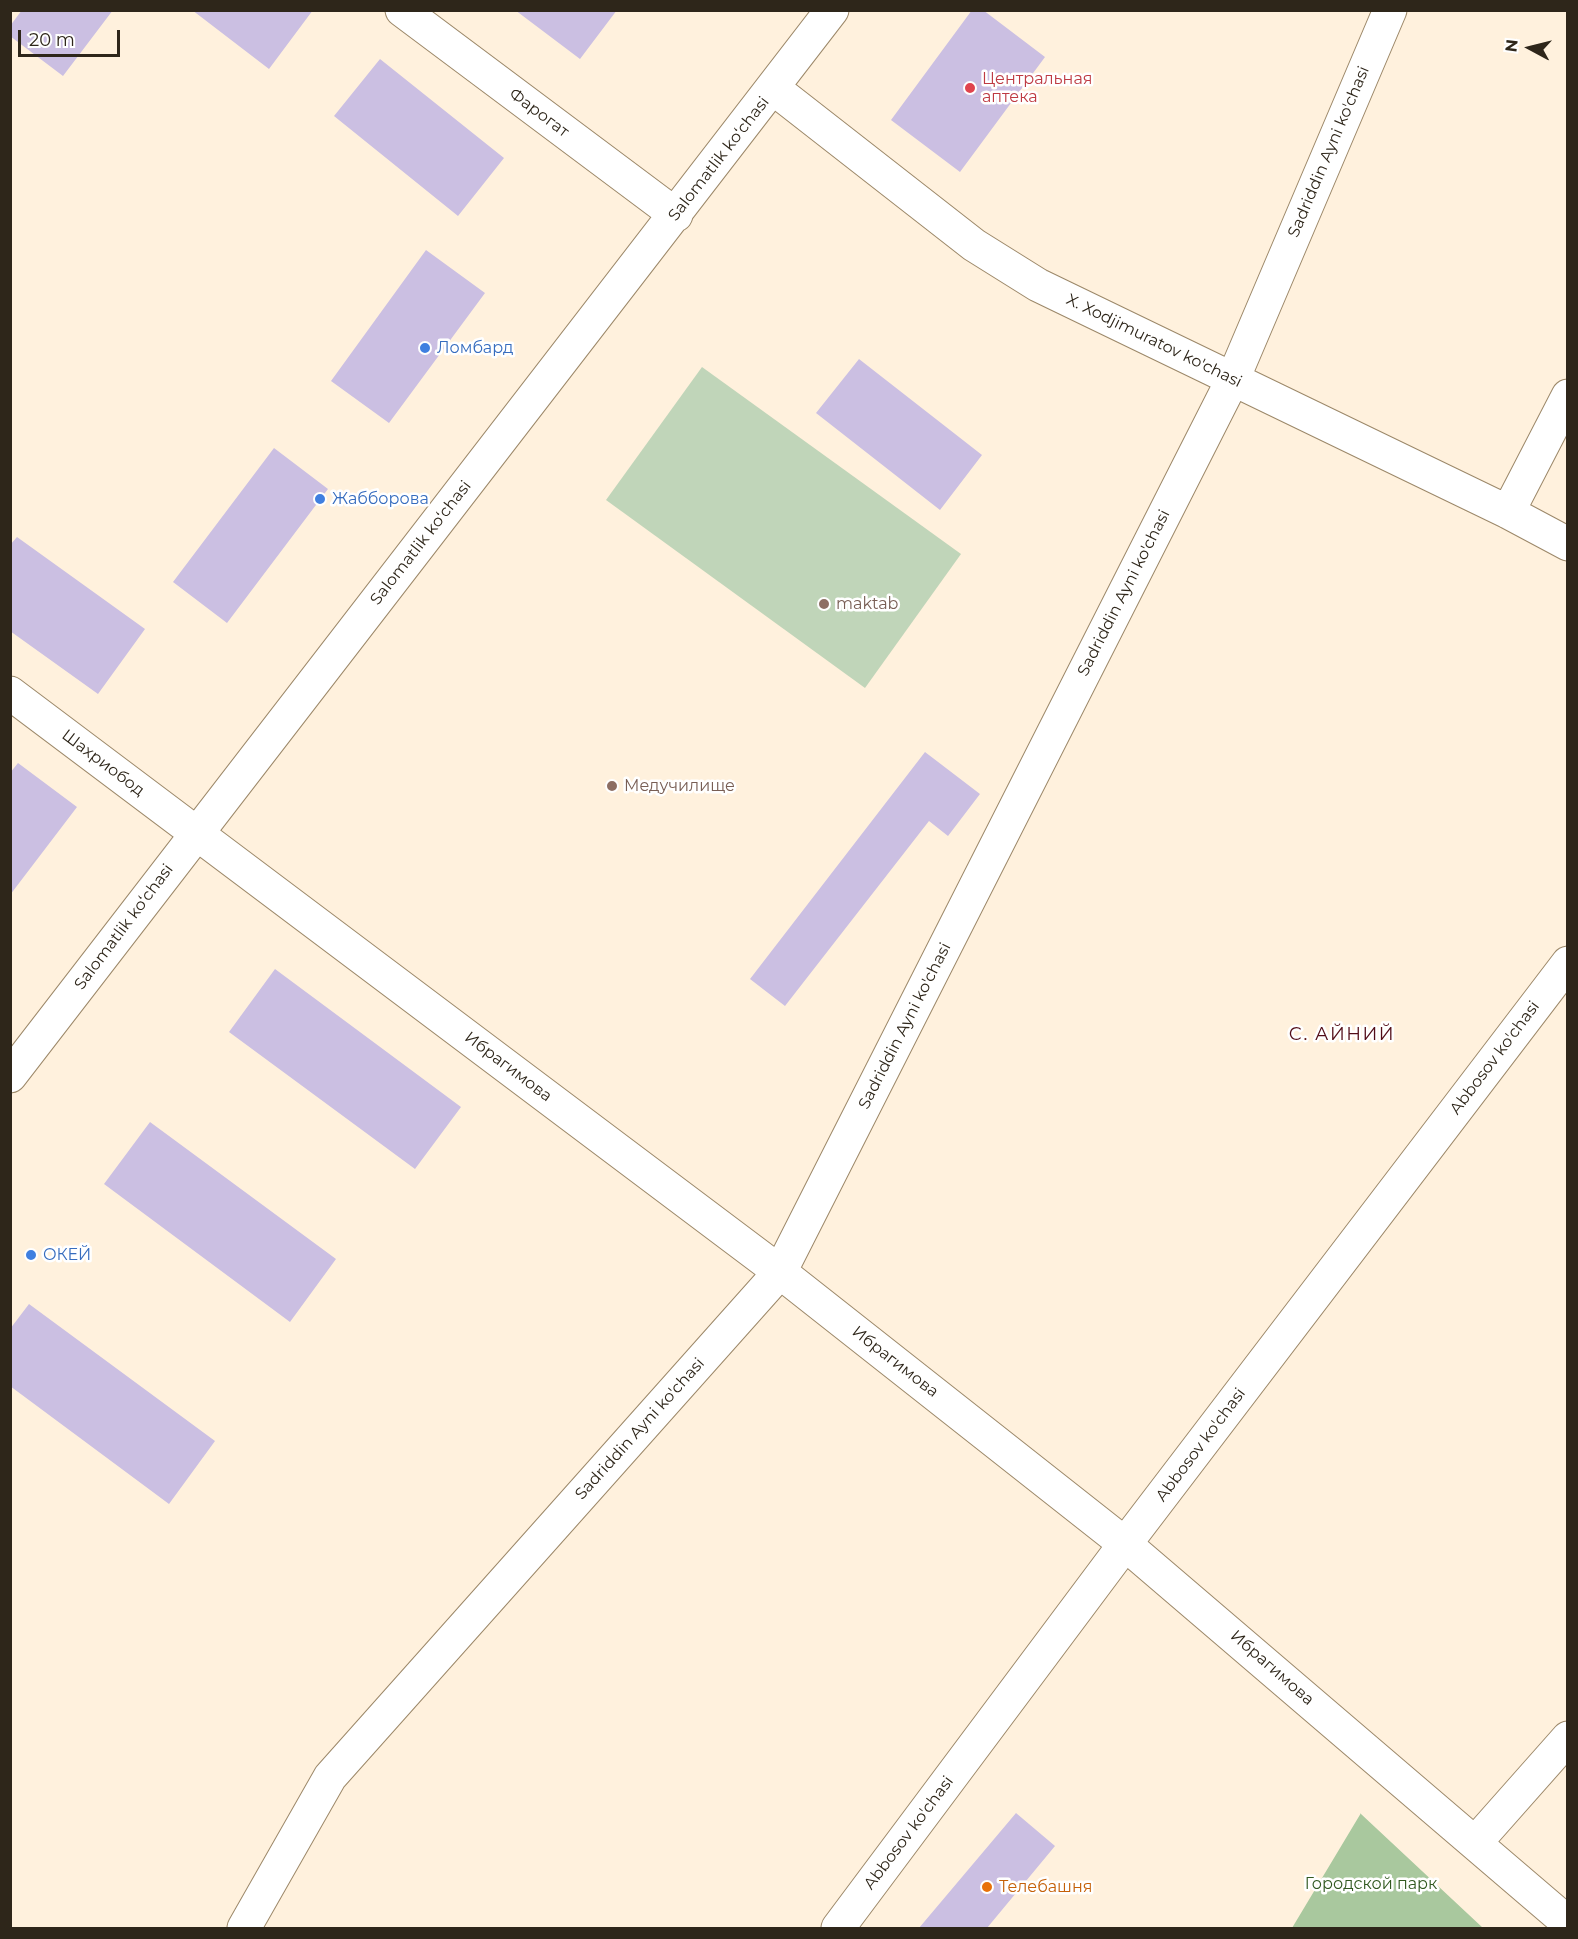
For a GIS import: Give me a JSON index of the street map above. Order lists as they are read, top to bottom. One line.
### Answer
{"streets":{"street":["Фарогат","Sadriddin Ayni ko'chasi","Salomatlik ko‘chasi","X. Xodjimuratov ko'chasi","Шахриобод","Abbosov ko'chasi","Ибрагимова"]},"crossings":[["Фарогат","Salomatlik ko‘chasi"],["Sadriddin Ayni ko'chasi","X. Xodjimuratov ko'chasi"],["Sadriddin Ayni ko'chasi","Ибрагимова"],["Salomatlik ko‘chasi","X. Xodjimuratov ko'chasi"],["Salomatlik ko‘chasi","Шахриобод"],["Salomatlik ko‘chasi","Ибрагимова"],["Шахриобод","Ибрагимова"],["Abbosov ko'chasi","Ибрагимова"]],"districts":["С. АЙНИЙ"],"parks":["Городской парк"],"places":["Центральная аптека","Ломбард","Жабборова","maktab","Медучилище","ОКЕЙ","Телебашня"],"scale_bar":"20 m","north":"left"}
